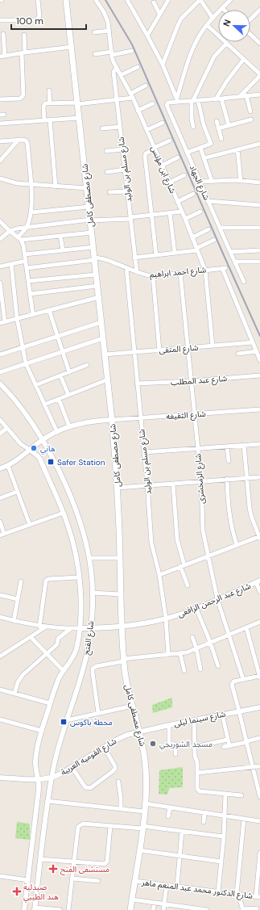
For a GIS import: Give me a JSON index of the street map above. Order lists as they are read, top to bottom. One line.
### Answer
{"streets":{"main road":["شارع مصطفى كامل"],"street":["شارع مسلم بن الوليد","شارع ابن مؤنس","شارع الجهاد","شارع احمد ابراهيم","شارع المتقى","شارع عبد المطلب","شارع الثقيفه","شارع الزمخشرى","شارع عبد الرحمن الرافعى","شارع الفتح","شارع سينما ليلى","شارع القوميه العربية","شارع الدكتور محمد عبد المنعم ماهر"]},"crossings":[["شارع مسلم بن الوليد","شارع ابن مؤنس"],["شارع مسلم بن الوليد","شارع احمد ابراهيم"],["شارع مسلم بن الوليد","شارع المتقى"],["شارع مسلم بن الوليد","شارع عبد المطلب"],["شارع مسلم بن الوليد","شارع الثقيفه"],["شارع مسلم بن الوليد","شارع عبد الرحمن الرافعى"],["شارع ابن مؤنس","شارع احمد ابراهيم"],["شارع ابن مؤنس","شارع المتقى"],["شارع مصطفى كامل","شارع احمد ابراهيم"],["شارع مصطفى كامل","شارع المتقى"],["شارع مصطفى كامل","شارع الثقيفه"],["شارع مصطفى كامل","شارع عبد الرحمن الرافعى"],["شارع مصطفى كامل","شارع سينما ليلى"],["شارع مصطفى كامل","شارع القوميه العربية"],["شارع مصطفى كامل","شارع الدكتور محمد عبد المنعم ماهر"],["شارع احمد ابراهيم","شارع المتقى"],["شارع احمد ابراهيم","شارع الزمخشرى"],["شارع المتقى","شارع الزمخشرى"],["شارع عبد المطلب","شارع الزمخشرى"],["شارع الثقيفه","شارع الزمخشرى"],["شارع الزمخشرى","شارع عبد الرحمن الرافعى"],["شارع عبد الرحمن الرافعى","شارع الفتح"],["شارع الفتح","شارع القوميه العربية"],["شارع سينما ليلى","شارع القوميه العربية"]],"places":{"other":["هاني","مسجد الشوربجي"],"transit":["Safer Station","محطة باكوس"],"health":["مستشفى الفتح","صيدلية هند الطيبي"]},"scale_bar":"100 m","north":"left"}
